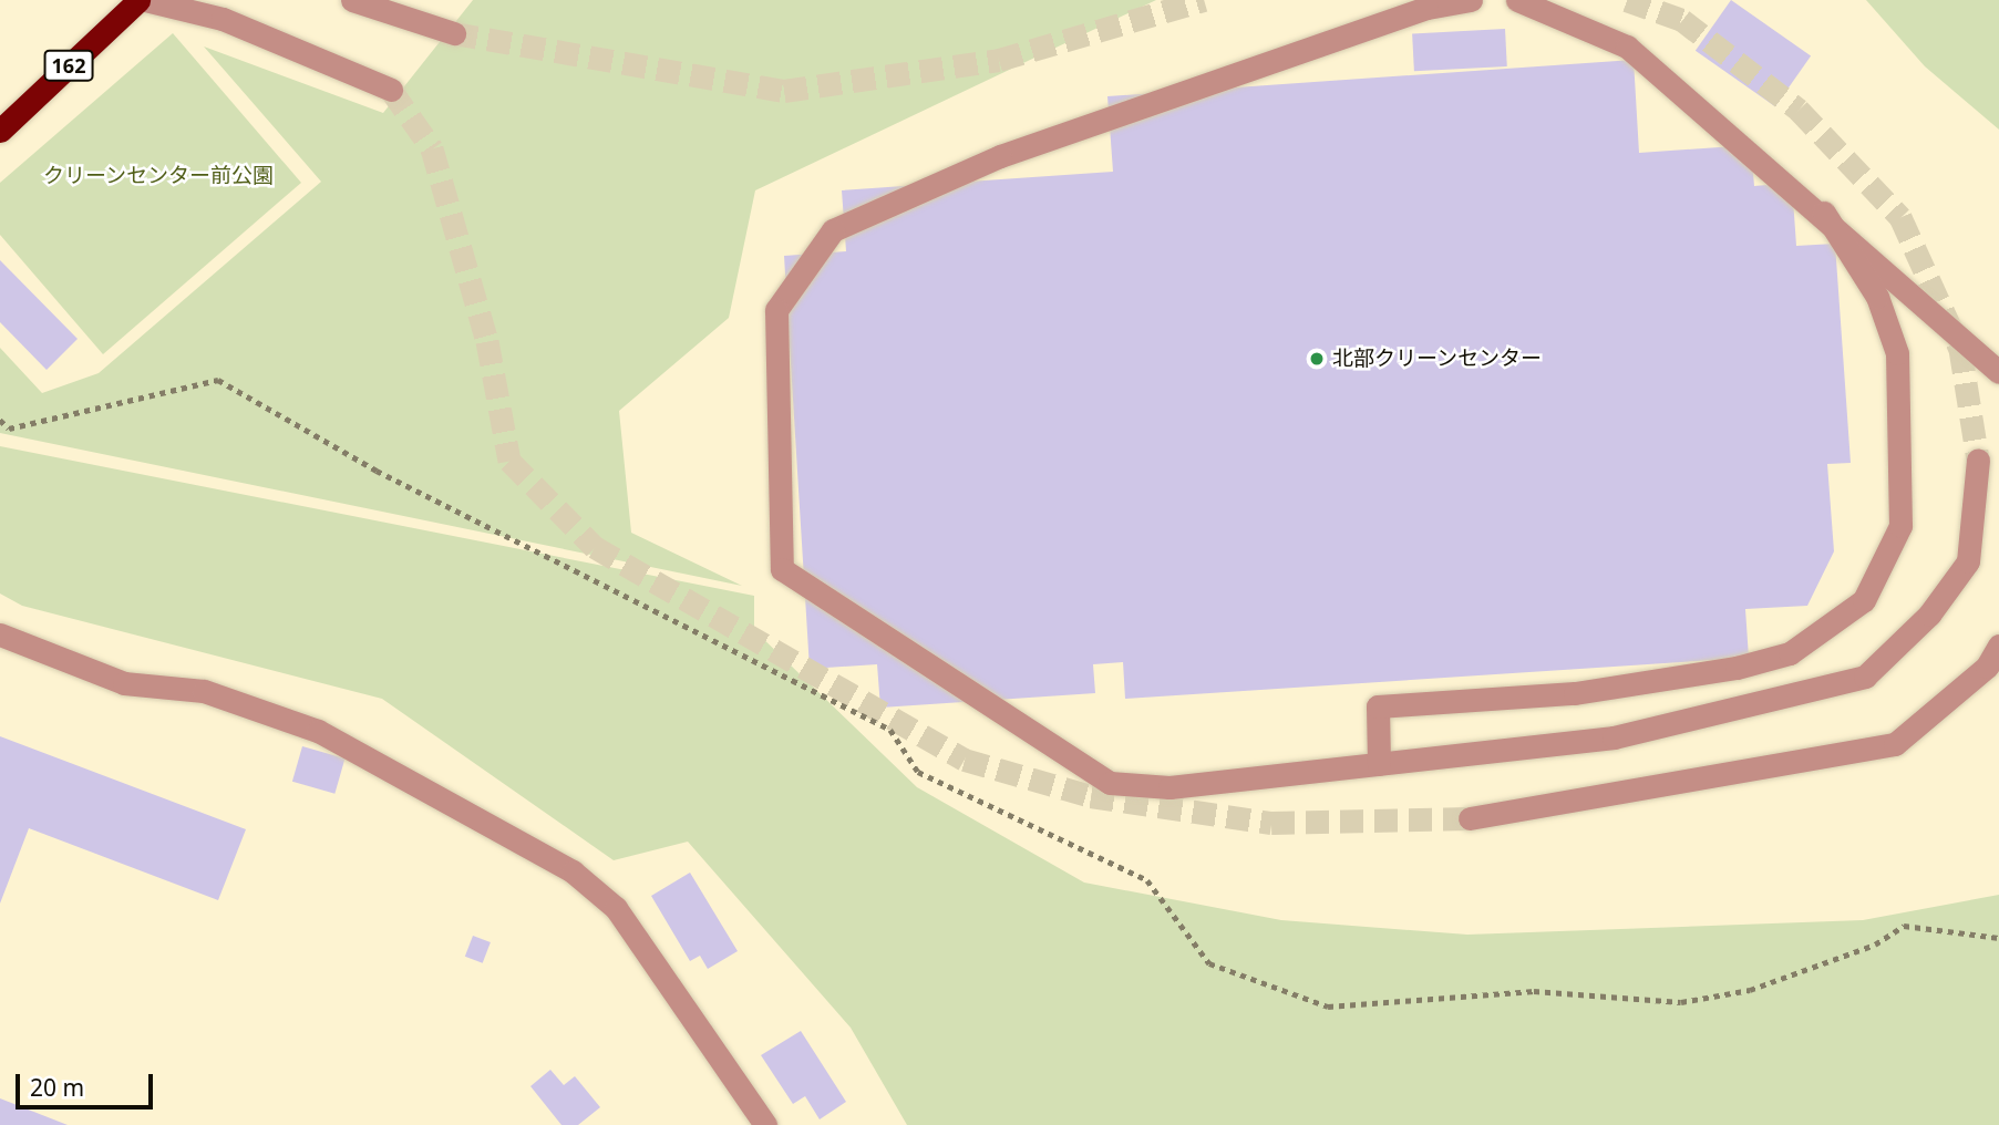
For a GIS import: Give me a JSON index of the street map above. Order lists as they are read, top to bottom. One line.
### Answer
{"streets":{"highway":["162"]},"parks":["クリーンセンター前公園"],"places":["北部クリーンセンター"],"scale_bar":"20 m"}
